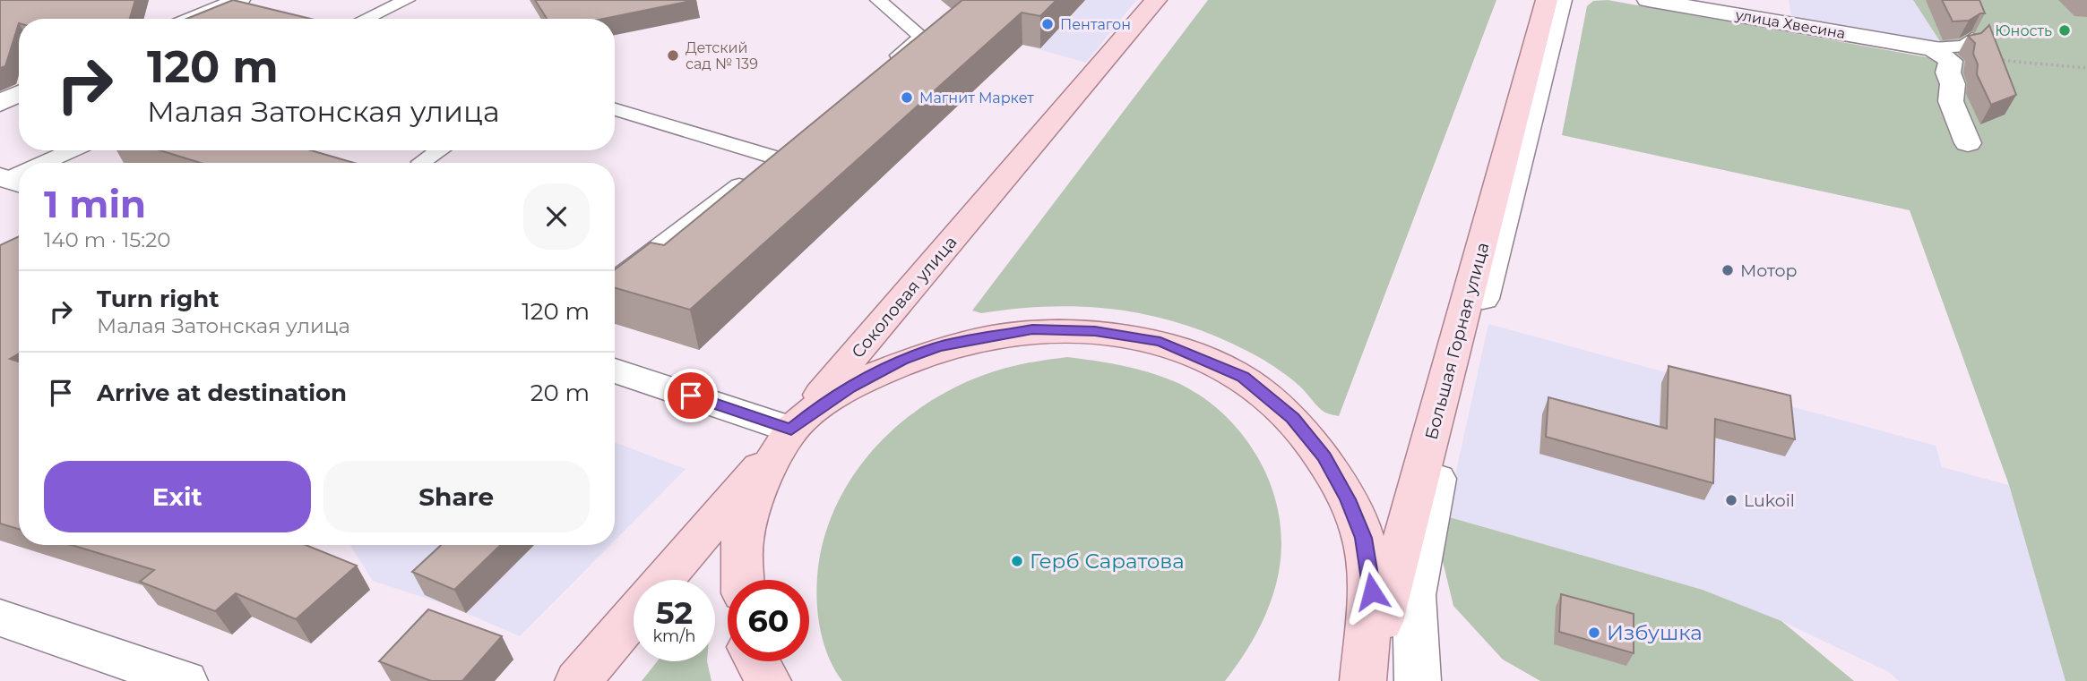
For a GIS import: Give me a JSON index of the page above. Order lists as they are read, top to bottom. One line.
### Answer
{"streets":{"main road":["Соколовая улица","Большая Горная улица"],"street":["улица Хвесина"]},"places":["Пентагон","Юность","Детский сад № 139","Магнит Маркет","Мотор","Lukoil","Герб Саратова","Избушка"],"page":{"turn":["120 m","Малая Затонская улица"],"heading":["1 min","140 m · 15:20"],"list":[{"name":"Turn right","note":"Малая Затонская улица","value":"120 m"},{"name":"Arrive at destination","value":"20 m"}],"buttons":["Exit","Share"],"speed":"52 km/h","limit":"60"}}
